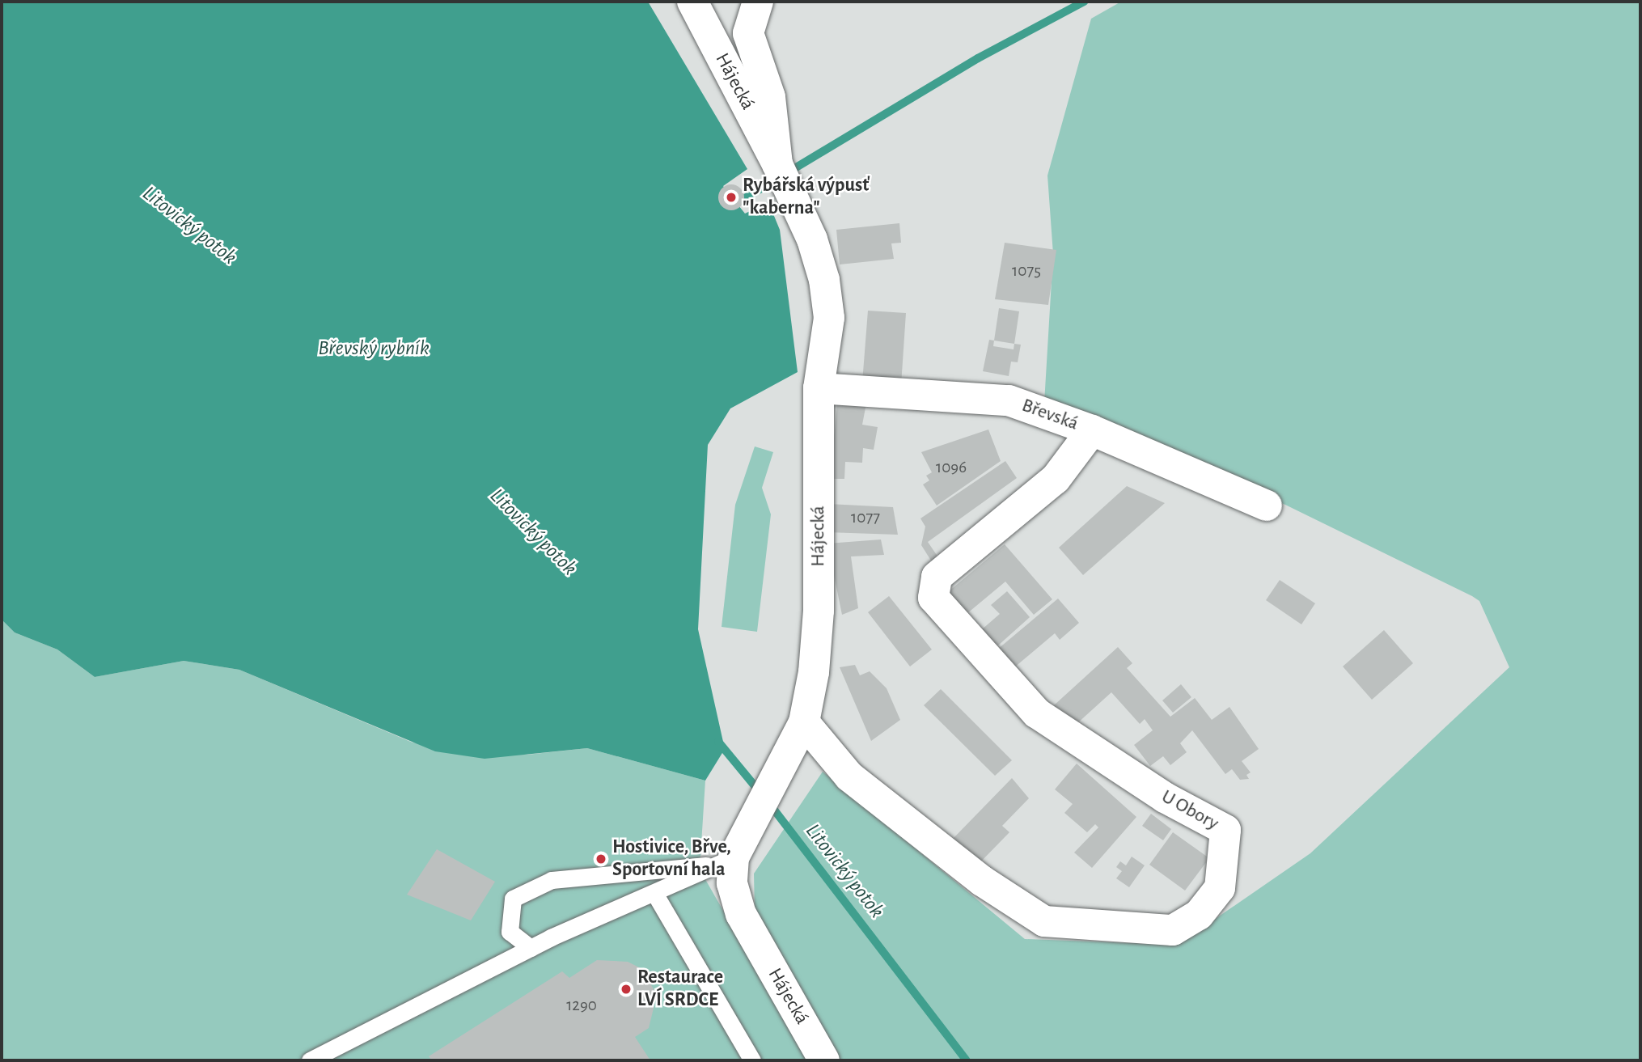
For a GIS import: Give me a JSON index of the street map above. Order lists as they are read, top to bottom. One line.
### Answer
{"streets":{"street":["Hájecká","Břevská","U Obory"]},"crossings":[["Hájecká","Břevská"],["Hájecká","U Obory"],["Břevská","U Obory"]],"water":["Litovický potok","Břevský rybník"],"places":["Rybářská výpusť \"kaberna\"","Hostivice, Břve, Sportovní hala","Restaurace LVÍ SRDCE"],"house_numbers":["1075","1096","1077","1290"]}
